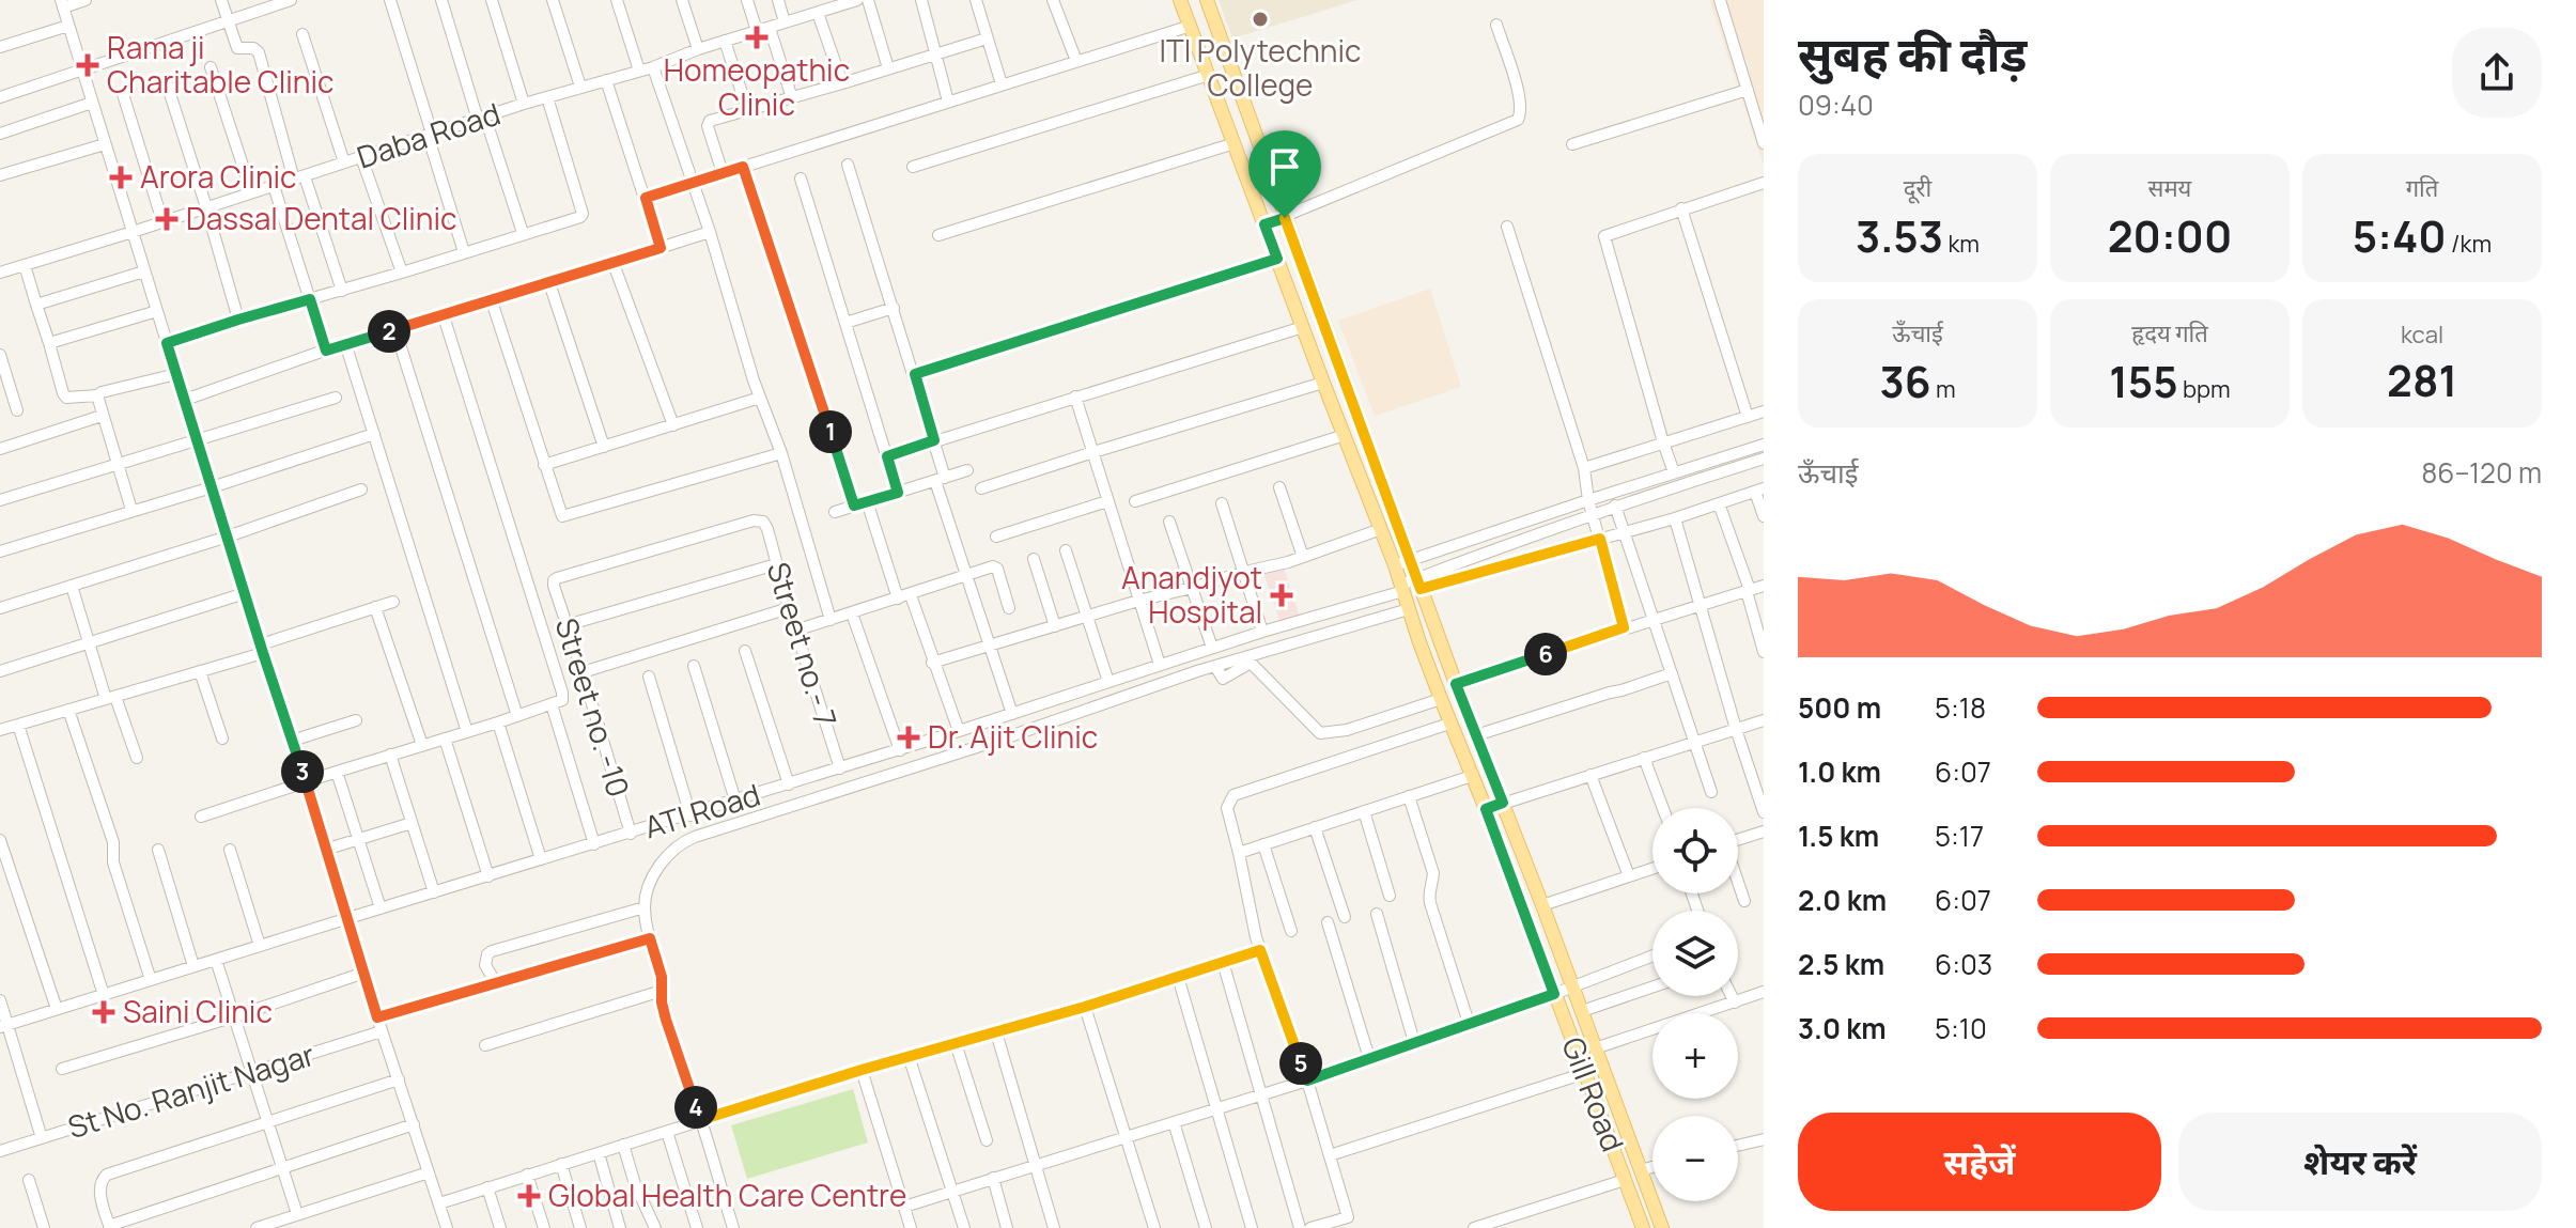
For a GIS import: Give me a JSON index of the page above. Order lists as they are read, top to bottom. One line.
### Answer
{"streets":{"main road":["Gill Road"],"street":["Daba Road","Street no.- 7","Street no. -10","ATI Road","St No. Ranjit Nagar"]},"crossings":[["Street no.- 7","Street no. -10"],["Street no.- 7","ATI Road"],["Street no. -10","ATI Road"],["ATI Road","Gill Road"]],"places":{"other":["ITI Polytechnic College"],"health":["Homeopathic Clinic","Rama ji Charitable Clinic","Arora Clinic","Dassal Dental Clinic","Anandjyot Hospital","Dr. Ajit Clinic","Saini Clinic","Global Health Care Centre"]},"page":{"heading":["सुबह की दौड़","09:40"],"stats":[["दूरी","3.53 km"],["समय","20:00"],["गति","5:40 /km"],["ऊँचाई","36 m"],["हृदय गति","155 bpm"],["kcal","281"]],"pins":["2","1","6","3","5","4"],"chart":["ऊँचाई","86–120 m"],"list":[{"name":"500 m","note":"5:18"},{"name":"1.0 km","note":"6:07"},{"name":"1.5 km","note":"5:17"},{"name":"2.0 km","note":"6:07"},{"name":"2.5 km","note":"6:03"},{"name":"3.0 km","note":"5:10"}],"map_buttons":["+","−"],"buttons":["सहेजें","शेयर करें"]}}
